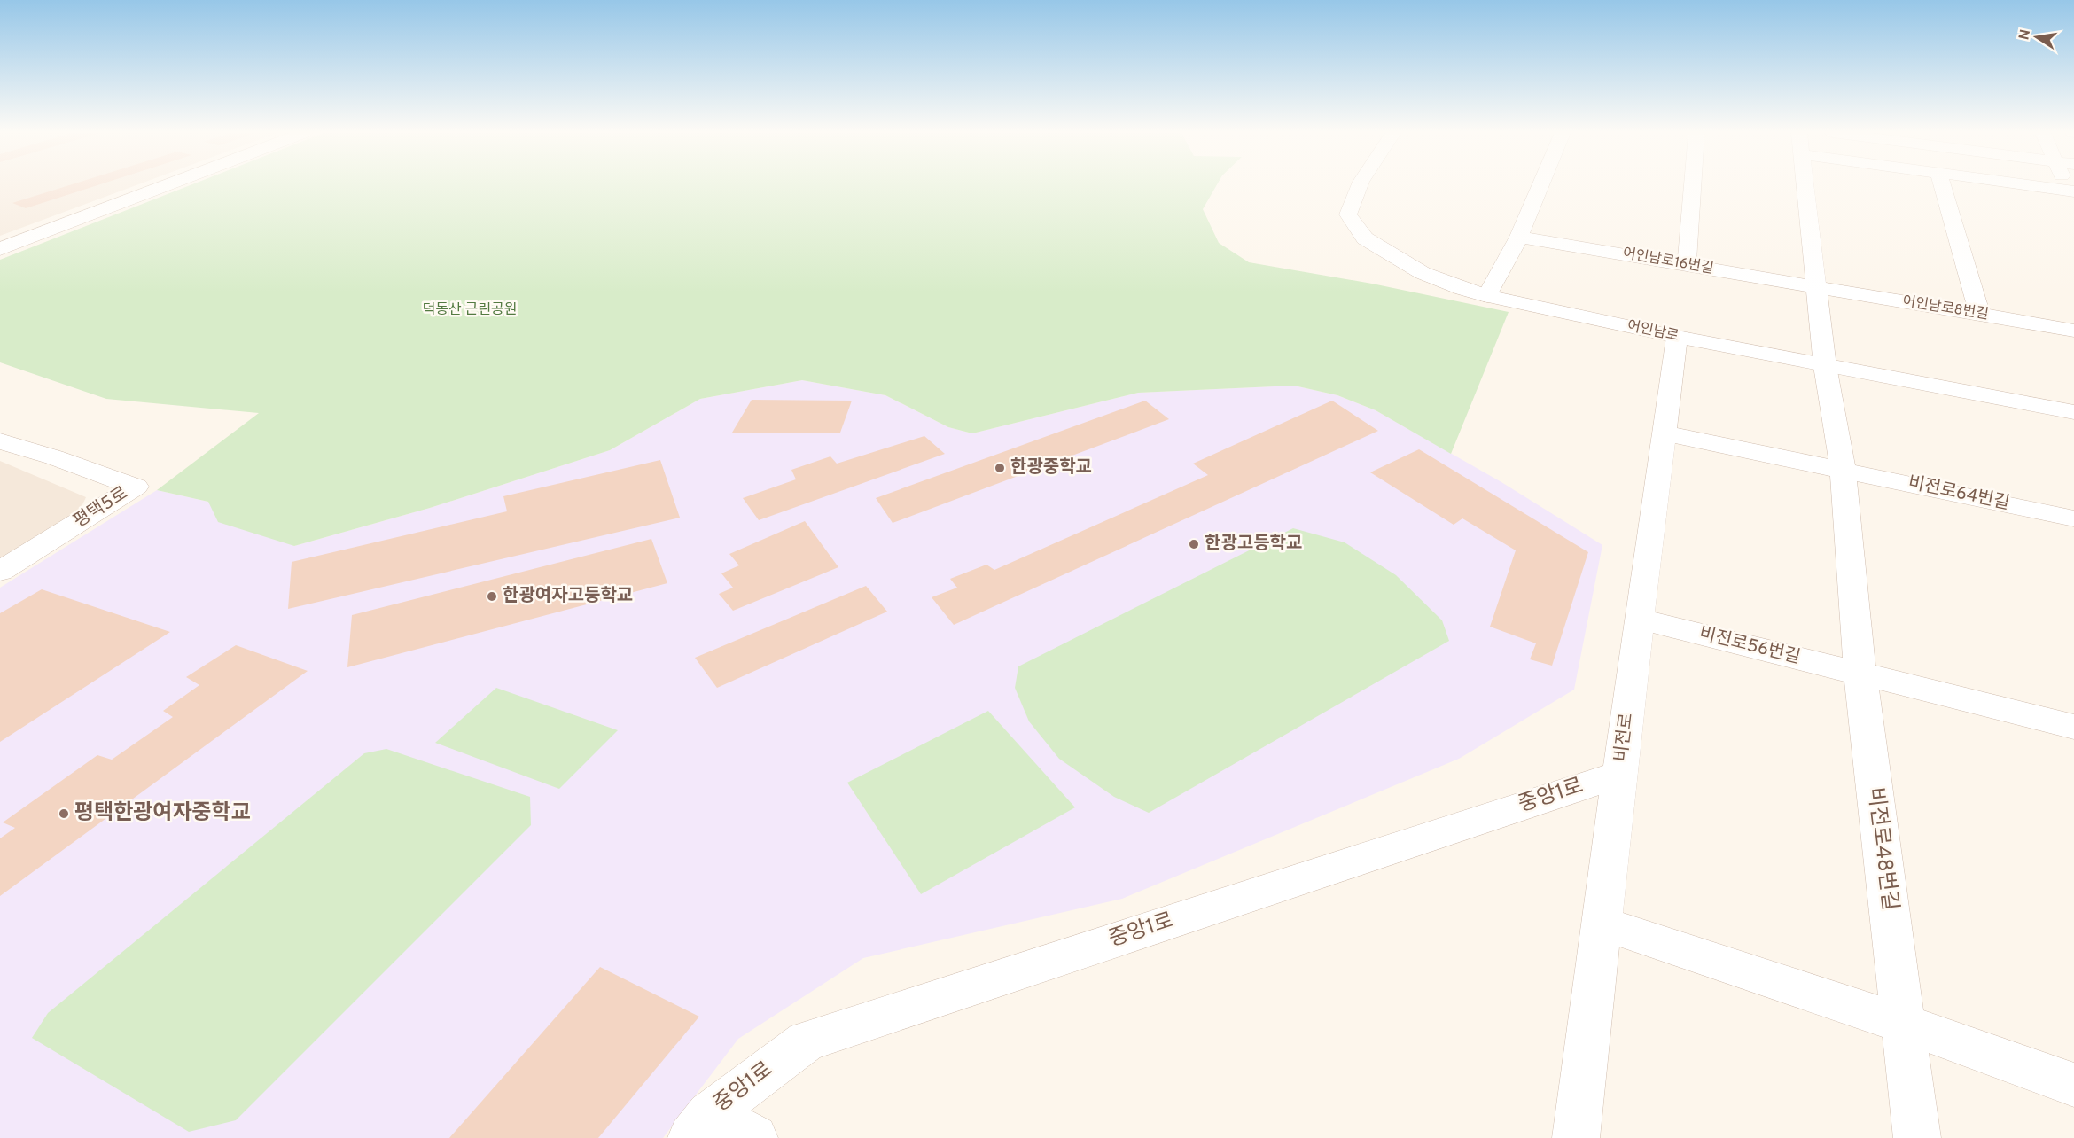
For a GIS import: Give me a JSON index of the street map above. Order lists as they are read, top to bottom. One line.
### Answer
{"streets":{"street":["어인남로16번길","어인남로8번길","어인남로","비전로64번길","평택5로","비전로56번길","비전로","중앙1로","비전로48번길"]},"crossings":[["어인남로16번길","어인남로8번길"],["어인남로","비전로"],["비전로64번길","비전로"],["비전로56번길","비전로"],["비전로56번길","비전로48번길"],["비전로","중앙1로"]],"parks":["덕동산 근린공원"],"places":["한광중학교","한광고등학교","한광여자고등학교","평택한광여자중학교"],"north":"left"}
